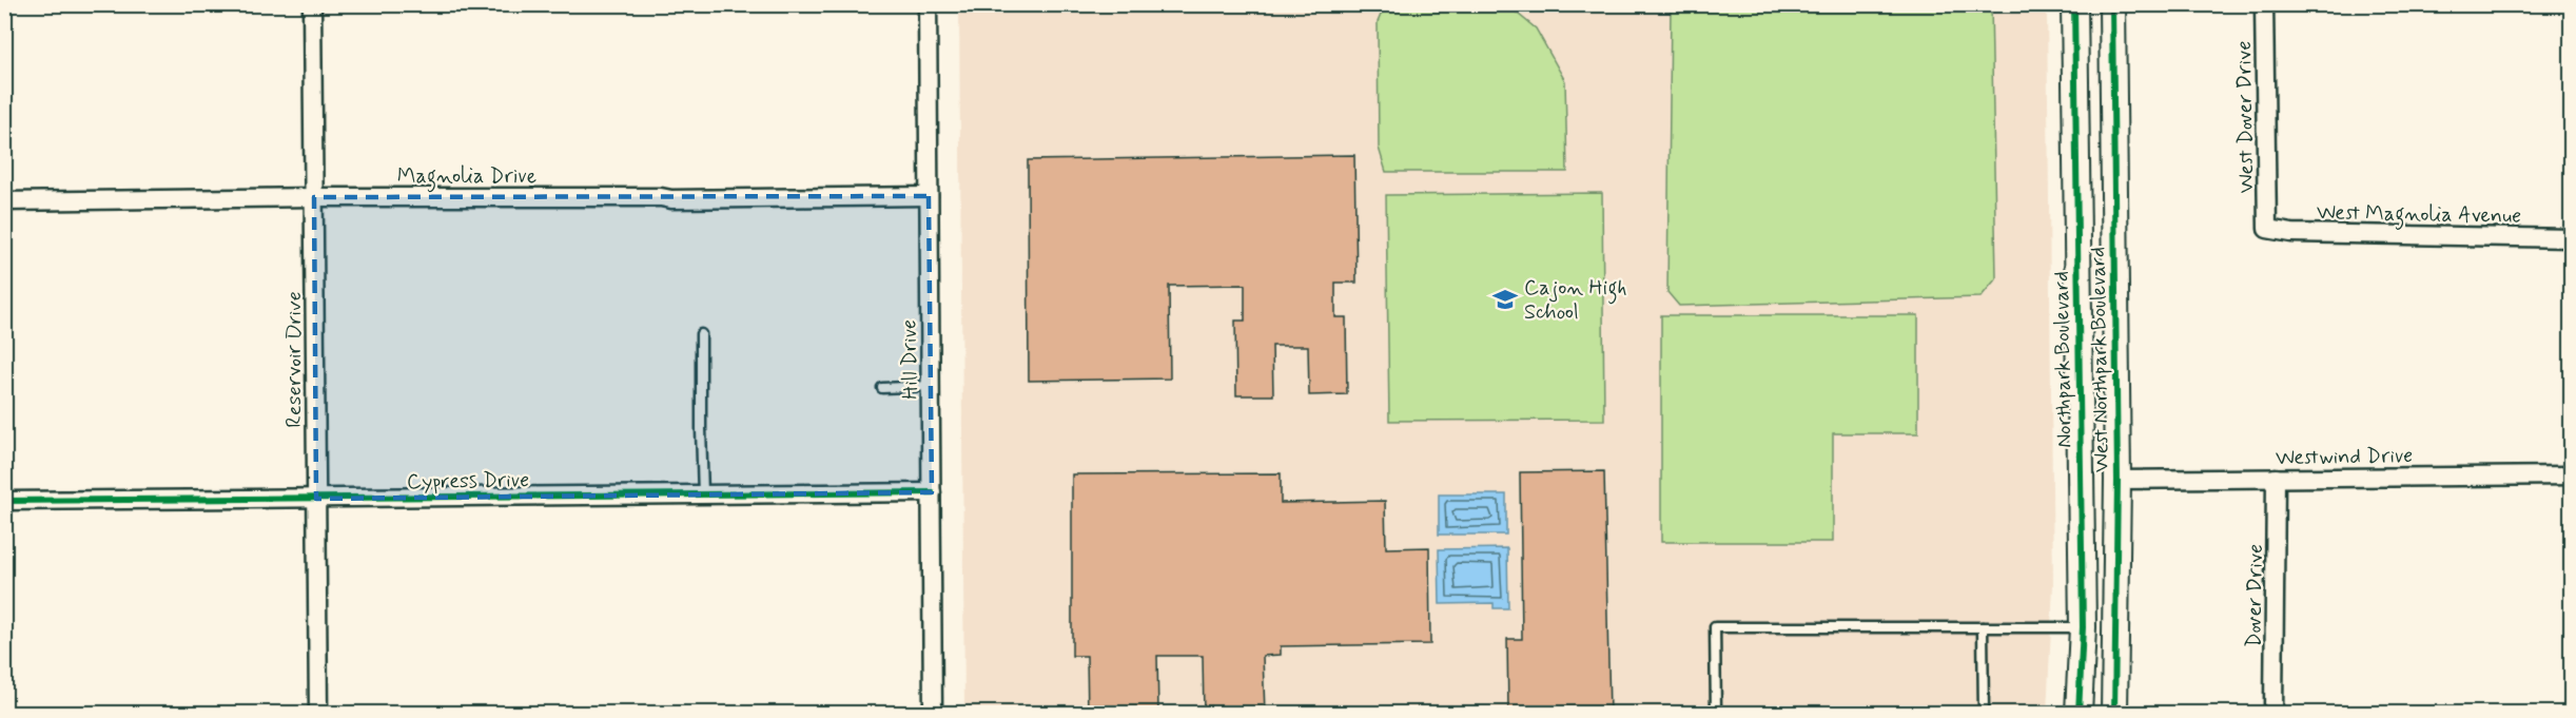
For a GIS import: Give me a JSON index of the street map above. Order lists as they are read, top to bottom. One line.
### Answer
{"streets":{"main road":["Northpark Boulevard","West Northpark Boulevard"],"street":["West Dover Drive","Magnolia Drive","West Magnolia Avenue","Reservoir Drive","Hill Drive","Westwind Drive","Cypress Drive","Dover Drive"]},"crossings":[["West Dover Drive","West Magnolia Avenue"],["Magnolia Drive","Reservoir Drive"],["Magnolia Drive","Hill Drive"],["Reservoir Drive","Cypress Drive"],["Hill Drive","Cypress Drive"],["West Northpark Boulevard","Westwind Drive"],["Westwind Drive","Dover Drive"]],"places":{"school or university":["Cajon High School"]}}
